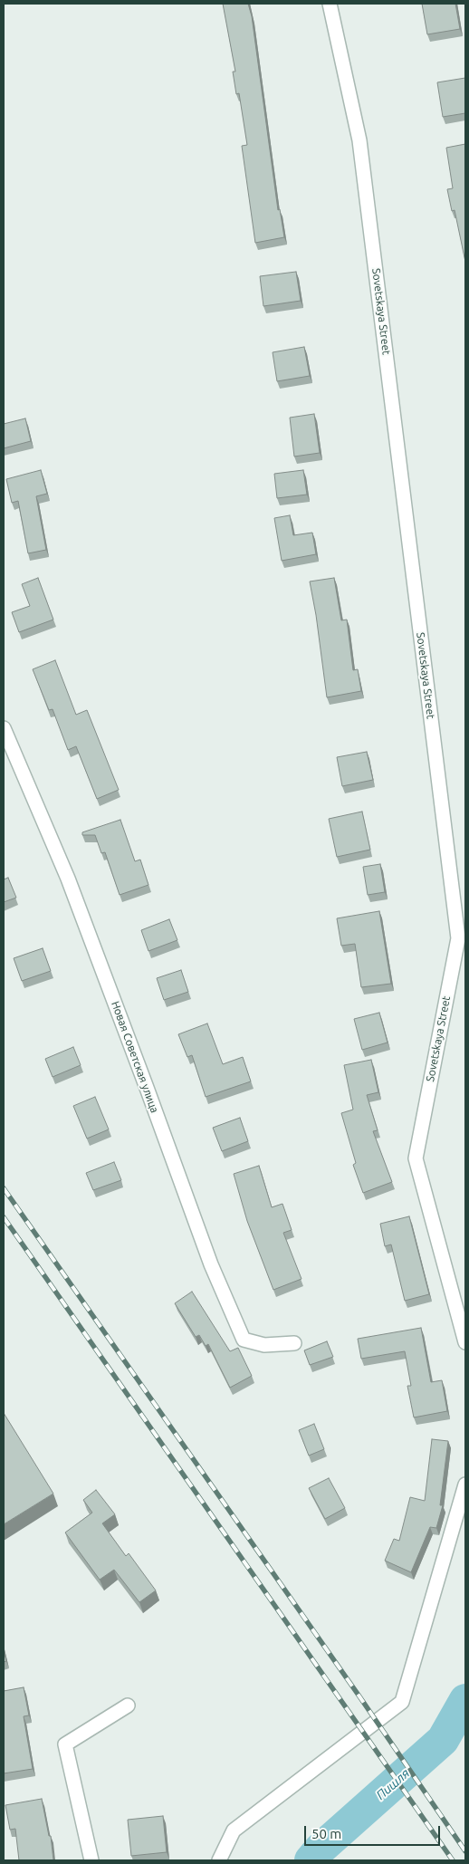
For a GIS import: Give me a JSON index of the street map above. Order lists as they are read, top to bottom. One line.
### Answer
{"streets":{"street":["Sovetskaya Street","Новая Советская улица"]},"water":["Пишля"],"scale_bar":"50 m"}
